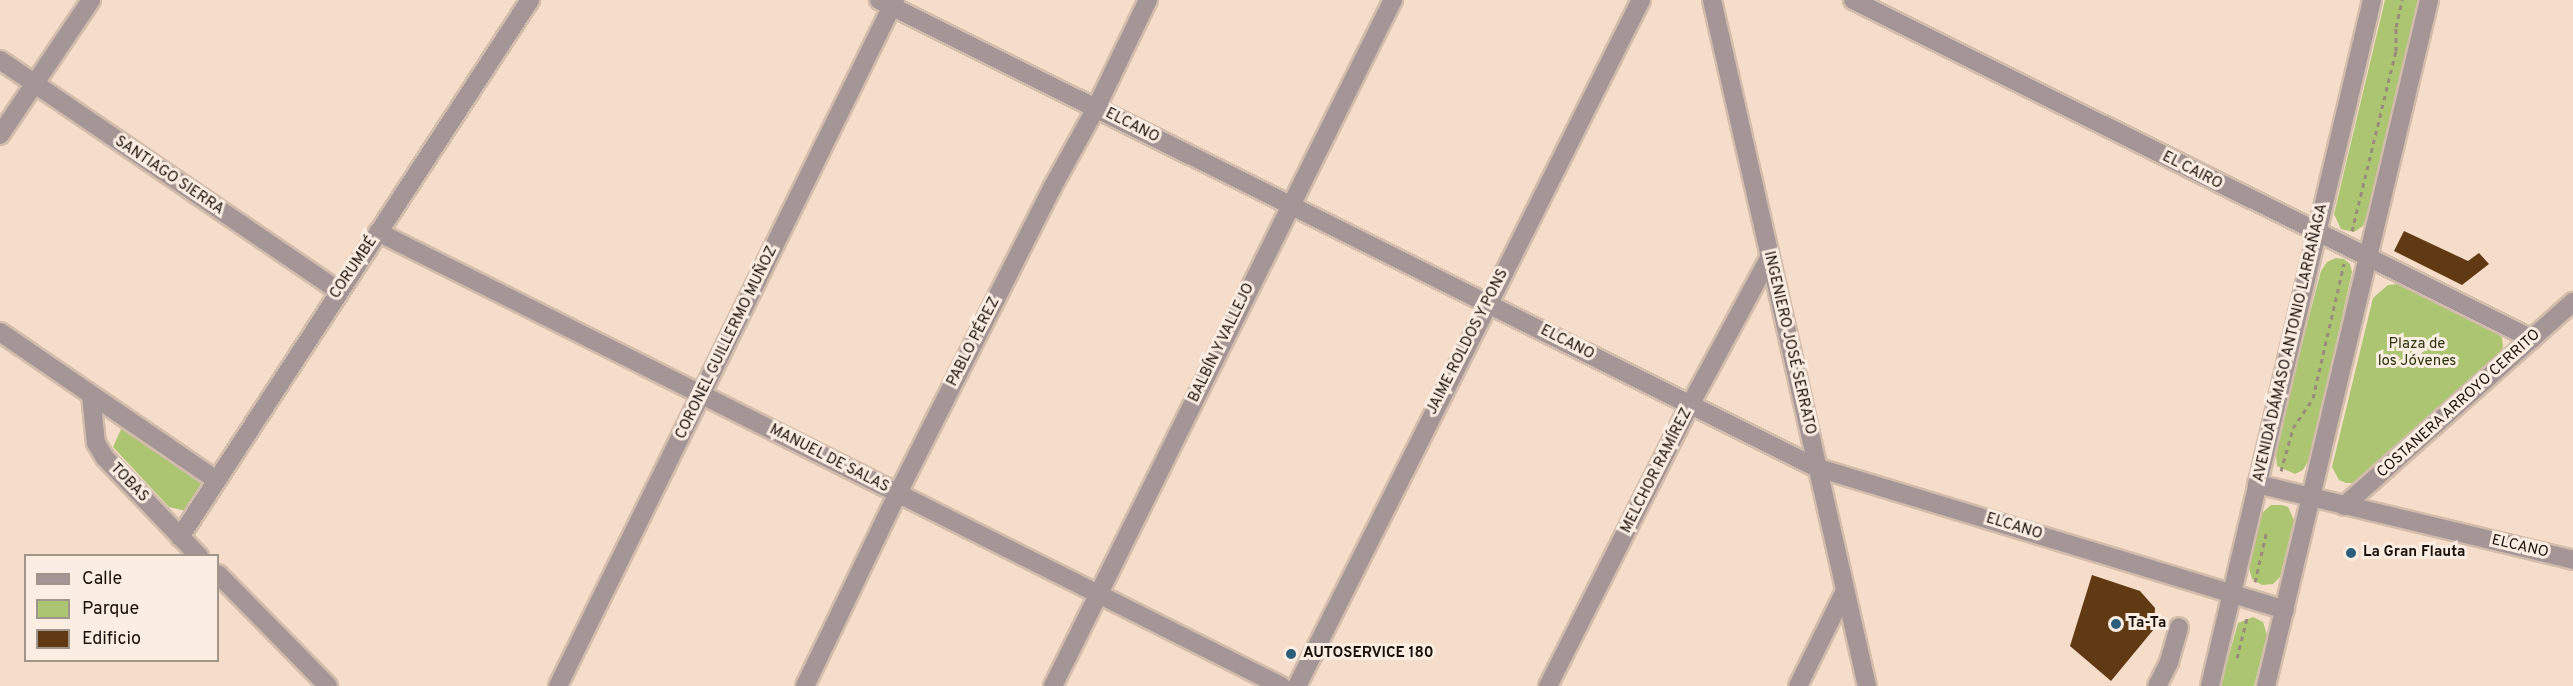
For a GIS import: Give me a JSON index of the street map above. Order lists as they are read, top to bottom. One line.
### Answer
{"streets":{"street":["ELCANO","EL CAIRO","SANTIAGO SIERRA","CORUMBÉ","PABLO PÉREZ","JAIME ROLDOS Y PONS","CORONEL GUILLERMO MUÑOZ","BALBÍN Y VALLEJO","INGENIERO JOSÉ SERRATO","AVENIDA DÁMASO ANTONIO LARRAÑAGA","COSTANERA ARROYO CERRITO","MANUEL DE SALAS","MELCHOR RAMÍREZ","TOBAS"]},"crossings":[["ELCANO","PABLO PÉREZ"],["ELCANO","JAIME ROLDOS Y PONS"],["ELCANO","CORONEL GUILLERMO MUÑOZ"],["ELCANO","BALBÍN Y VALLEJO"],["ELCANO","INGENIERO JOSÉ SERRATO"],["ELCANO","AVENIDA DÁMASO ANTONIO LARRAÑAGA"],["ELCANO","COSTANERA ARROYO CERRITO"],["ELCANO","MELCHOR RAMÍREZ"],["EL CAIRO","AVENIDA DÁMASO ANTONIO LARRAÑAGA"],["EL CAIRO","COSTANERA ARROYO CERRITO"],["SANTIAGO SIERRA","CORUMBÉ"],["CORUMBÉ","MANUEL DE SALAS"],["CORUMBÉ","TOBAS"],["PABLO PÉREZ","MANUEL DE SALAS"],["CORONEL GUILLERMO MUÑOZ","MANUEL DE SALAS"],["BALBÍN Y VALLEJO","MANUEL DE SALAS"],["INGENIERO JOSÉ SERRATO","MELCHOR RAMÍREZ"]],"parks":["Plaza de los Jóvenes"],"places":["La Gran Flauta","Ta-Ta","AUTOSERVICE 180"],"legend":["Calle","Parque","Edificio"]}
